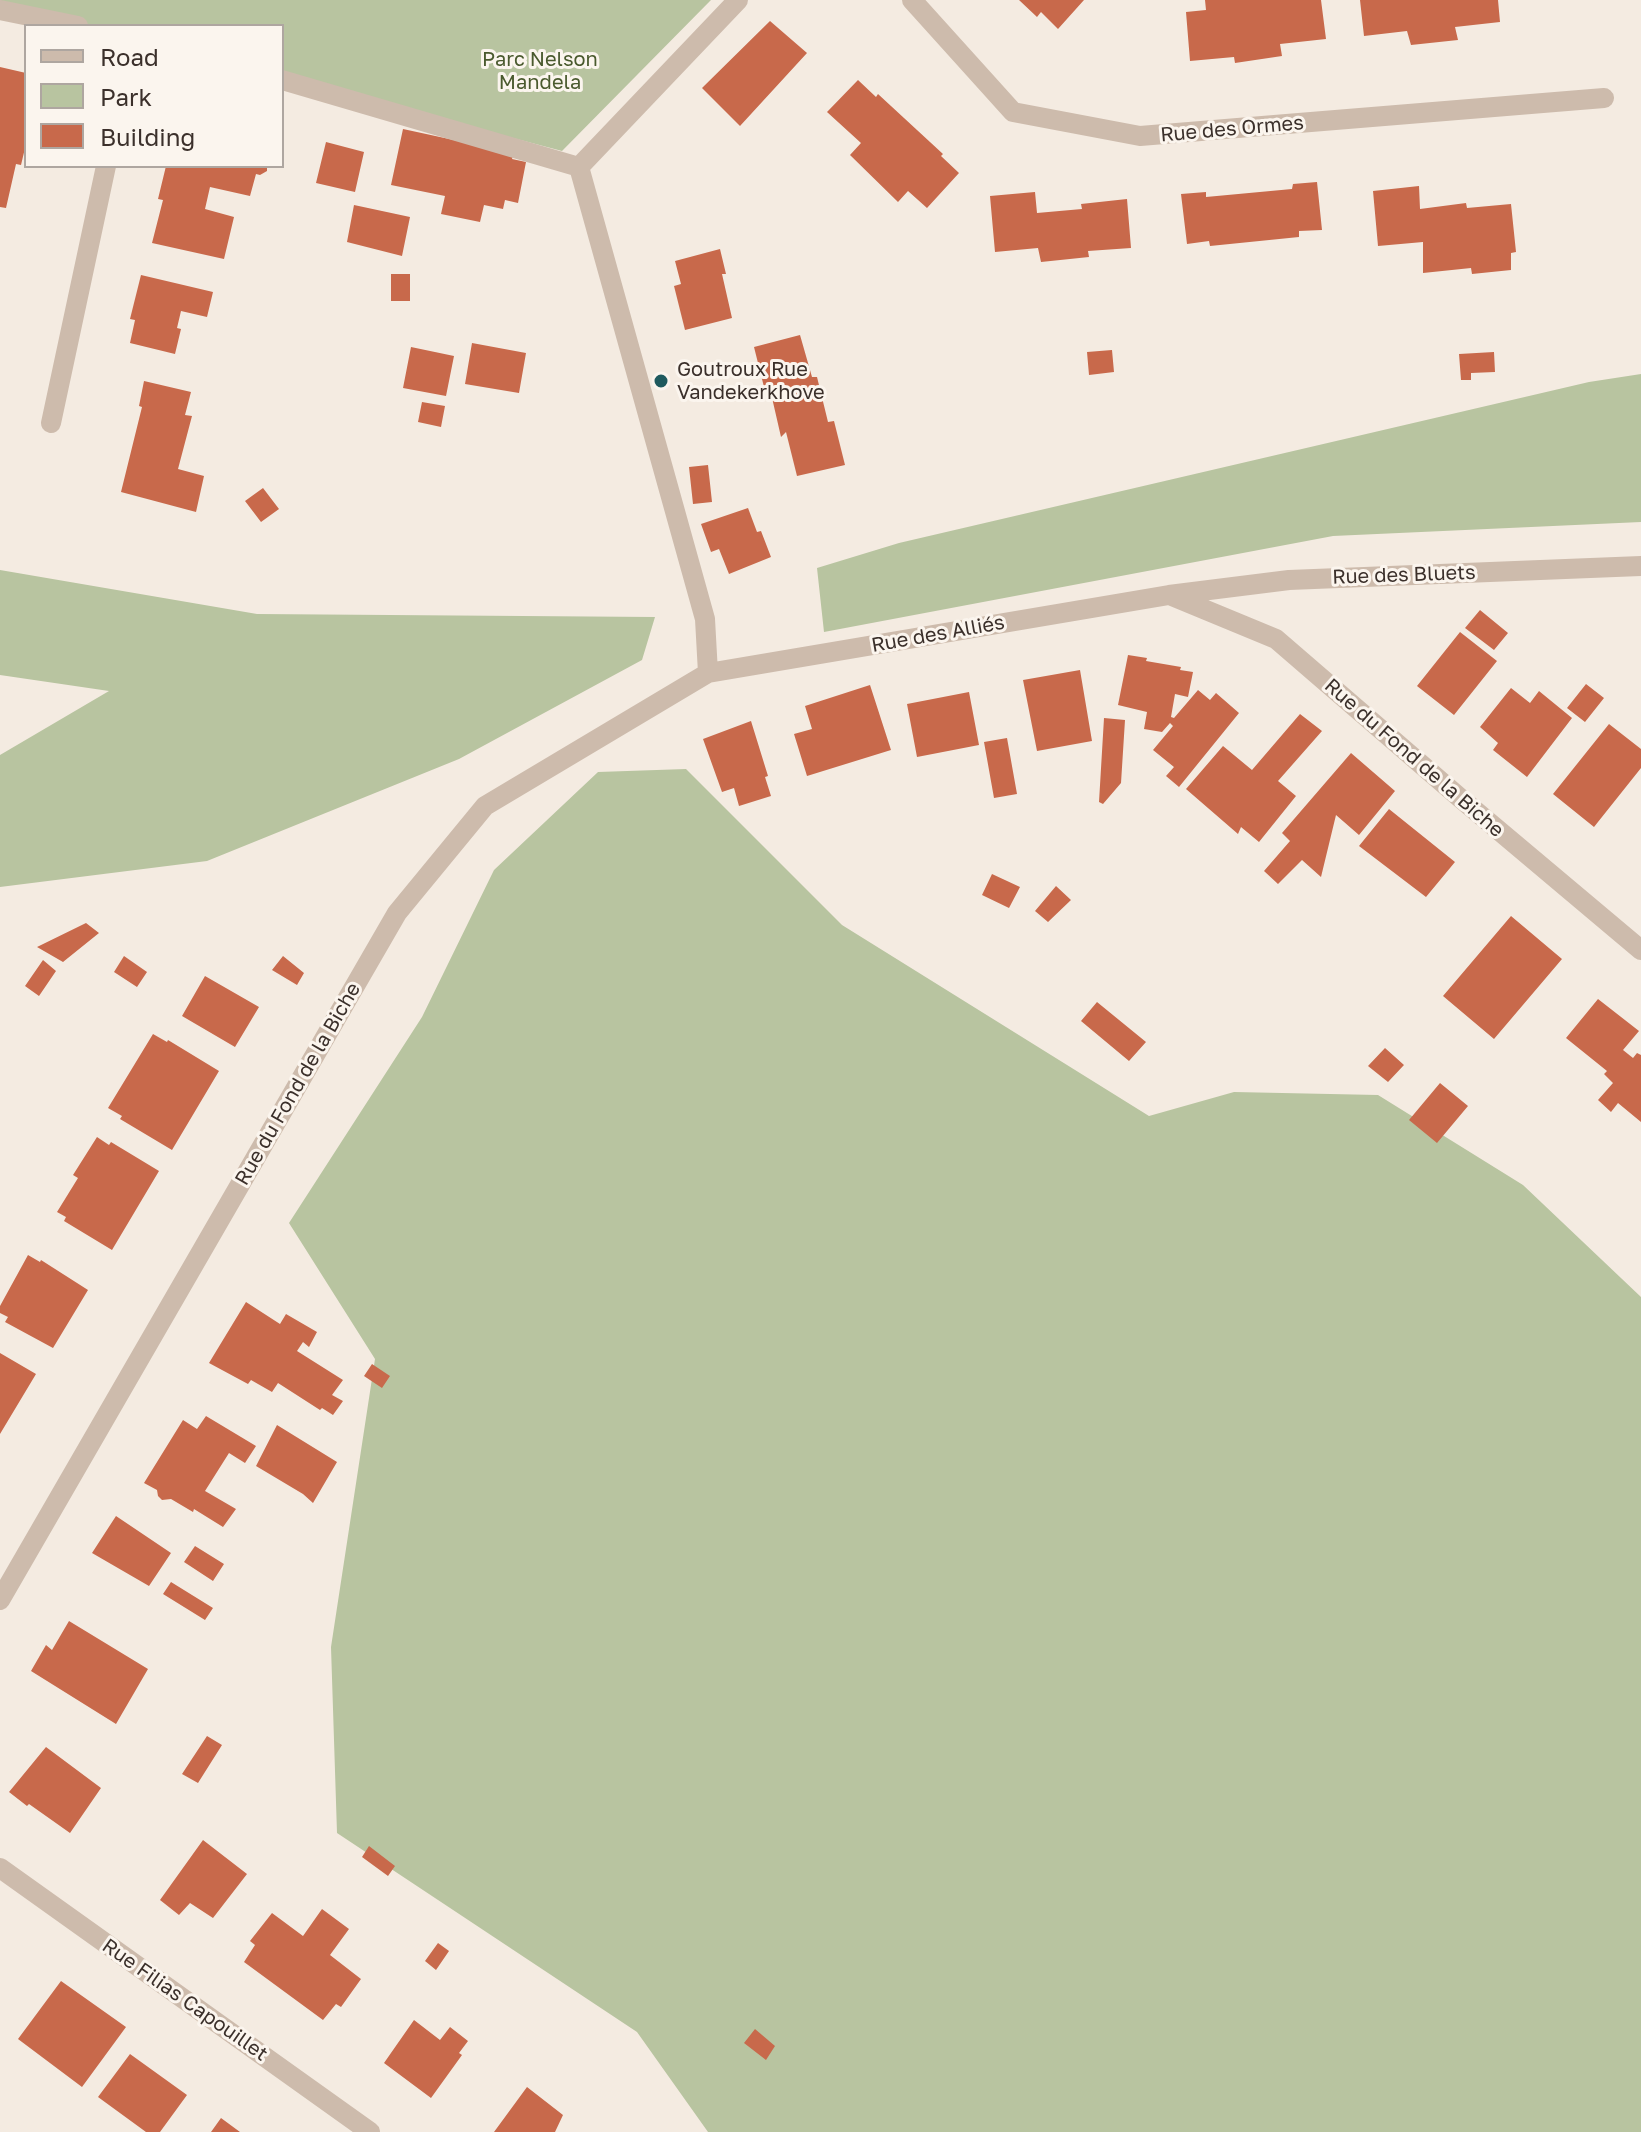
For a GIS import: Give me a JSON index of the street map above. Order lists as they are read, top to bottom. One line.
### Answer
{"streets":{"street":["Rue des Ormes","Rue des Bluets","Rue des Alliés","Rue du Fond de la Biche","Rue Filias Capouillet"]},"crossings":[["Rue des Bluets","Rue des Alliés"],["Rue des Bluets","Rue du Fond de la Biche"],["Rue des Alliés","Rue du Fond de la Biche"]],"parks":["Parc Nelson Mandela"],"places":["Goutroux Rue Vandekerkhove"],"legend":["Road","Park","Building"]}
